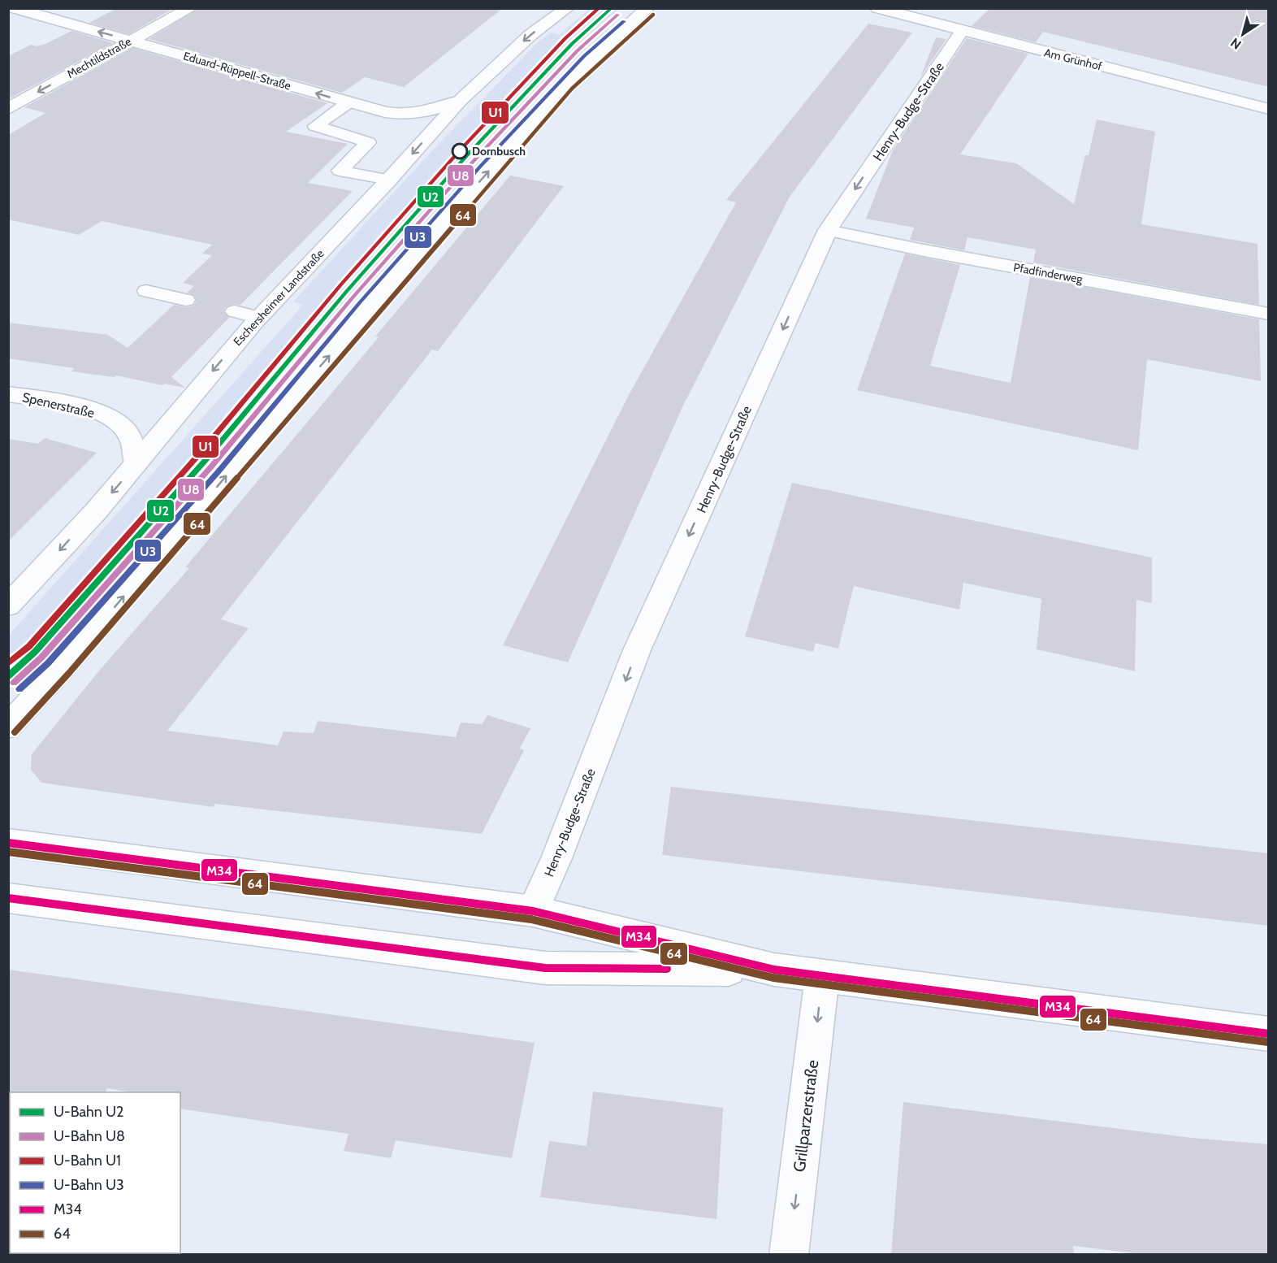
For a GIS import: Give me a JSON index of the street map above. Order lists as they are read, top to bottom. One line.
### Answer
{"streets":{"main road":["Mechtildstraße","Am Grünhof","Eduard-Rüppell-Straße","Henry-Budge-Straße","Eschersheimer Landstraße","Spenerstraße","Grillparzerstraße"],"lane":["Pfadfinderweg"]},"crossings":[["Mechtildstraße","Eduard-Rüppell-Straße"],["Am Grünhof","Henry-Budge-Straße"],["Eduard-Rüppell-Straße","Eschersheimer Landstraße"],["Henry-Budge-Straße","Pfadfinderweg"],["Eschersheimer Landstraße","Spenerstraße"]],"one_way":["Mechtildstraße","Eduard-Rüppell-Straße","Henry-Budge-Straße","Grillparzerstraße"],"places":["Dornbusch"],"lines":["metro line U2","metro line U1","metro line U8","transit line 64","metro line U3","transit line M34"],"legend":["U-Bahn U2","U-Bahn U8","U-Bahn U1","U-Bahn U3","M34","64"],"north":"bottom left"}
